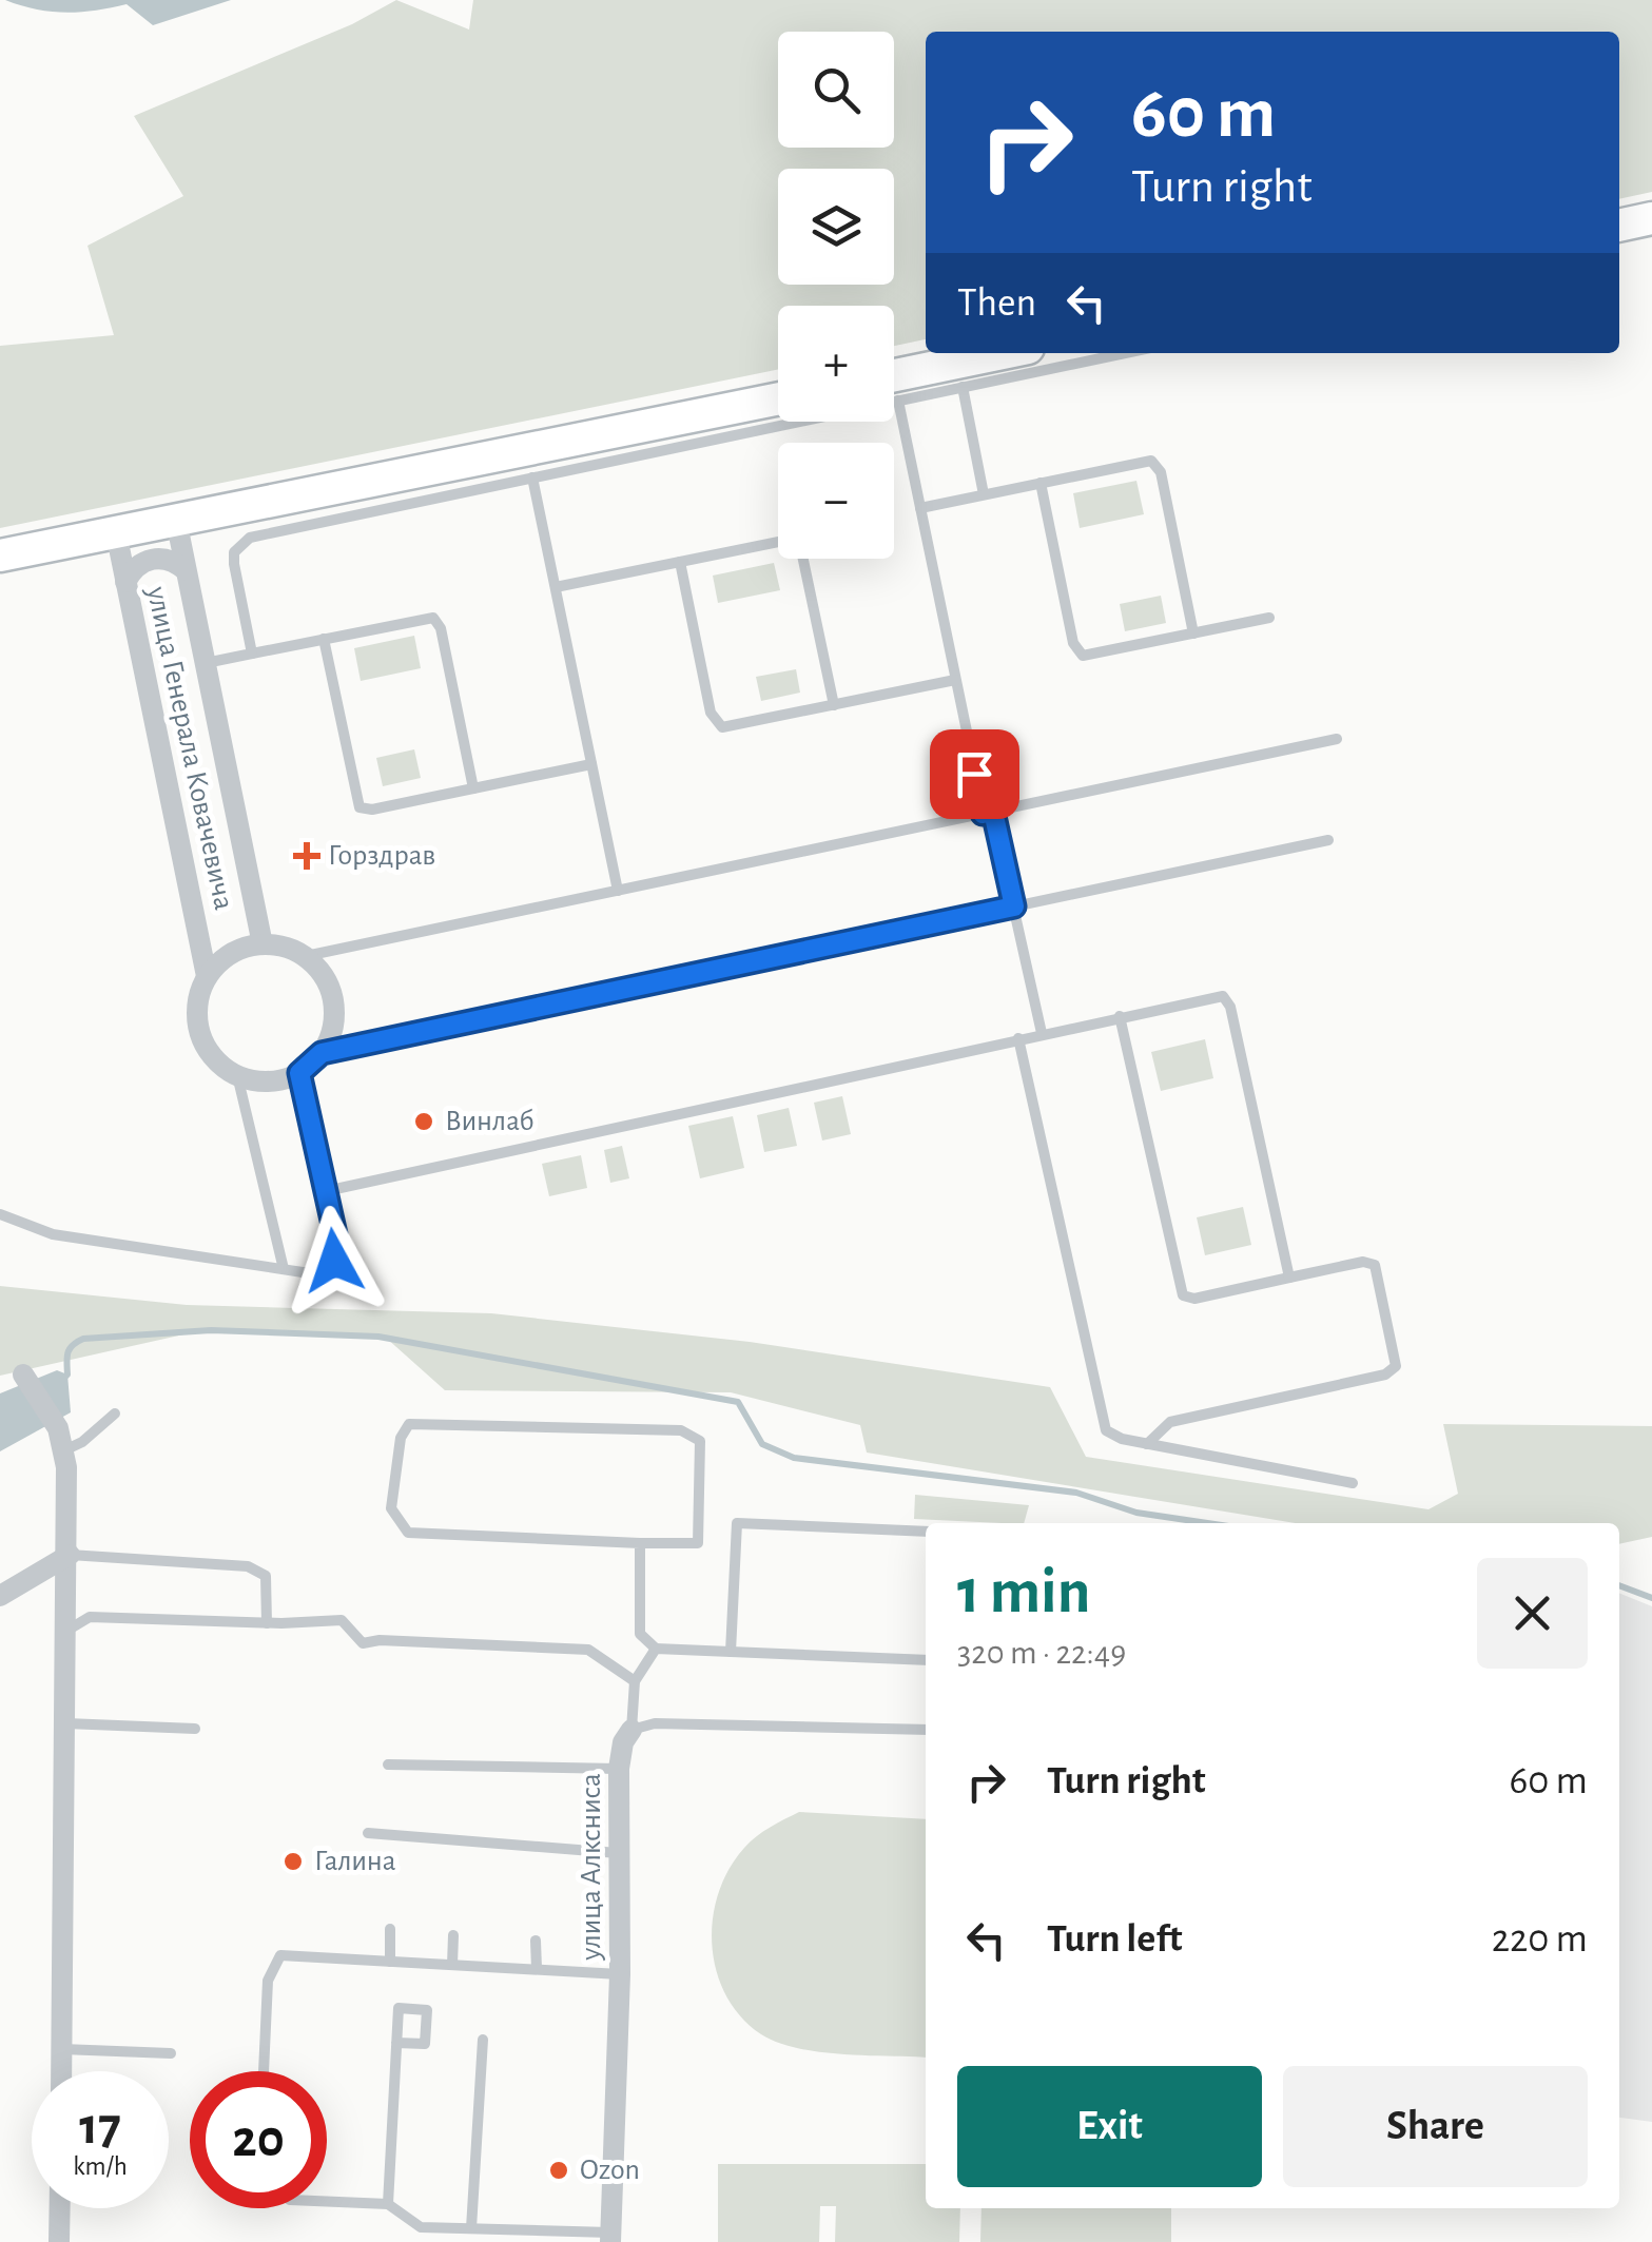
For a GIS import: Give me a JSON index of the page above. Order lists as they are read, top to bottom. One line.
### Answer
{"streets":{"street":["улица Генерала Ковачевича","улица Алксниса"]},"places":{"health":["Горздрав"],"other":["Винлаб","Галина","Ozon"]},"page":{"map_buttons":["+","−"],"turn":["60 m","Turn right"],"then":"Then","heading":["1 min","320 m · 22:49"],"list":[{"name":"Turn right","value":"60 m"},{"name":"Turn left","value":"220 m"}],"buttons":["Exit","Share"],"speed":"17 km/h","limit":"20"}}
